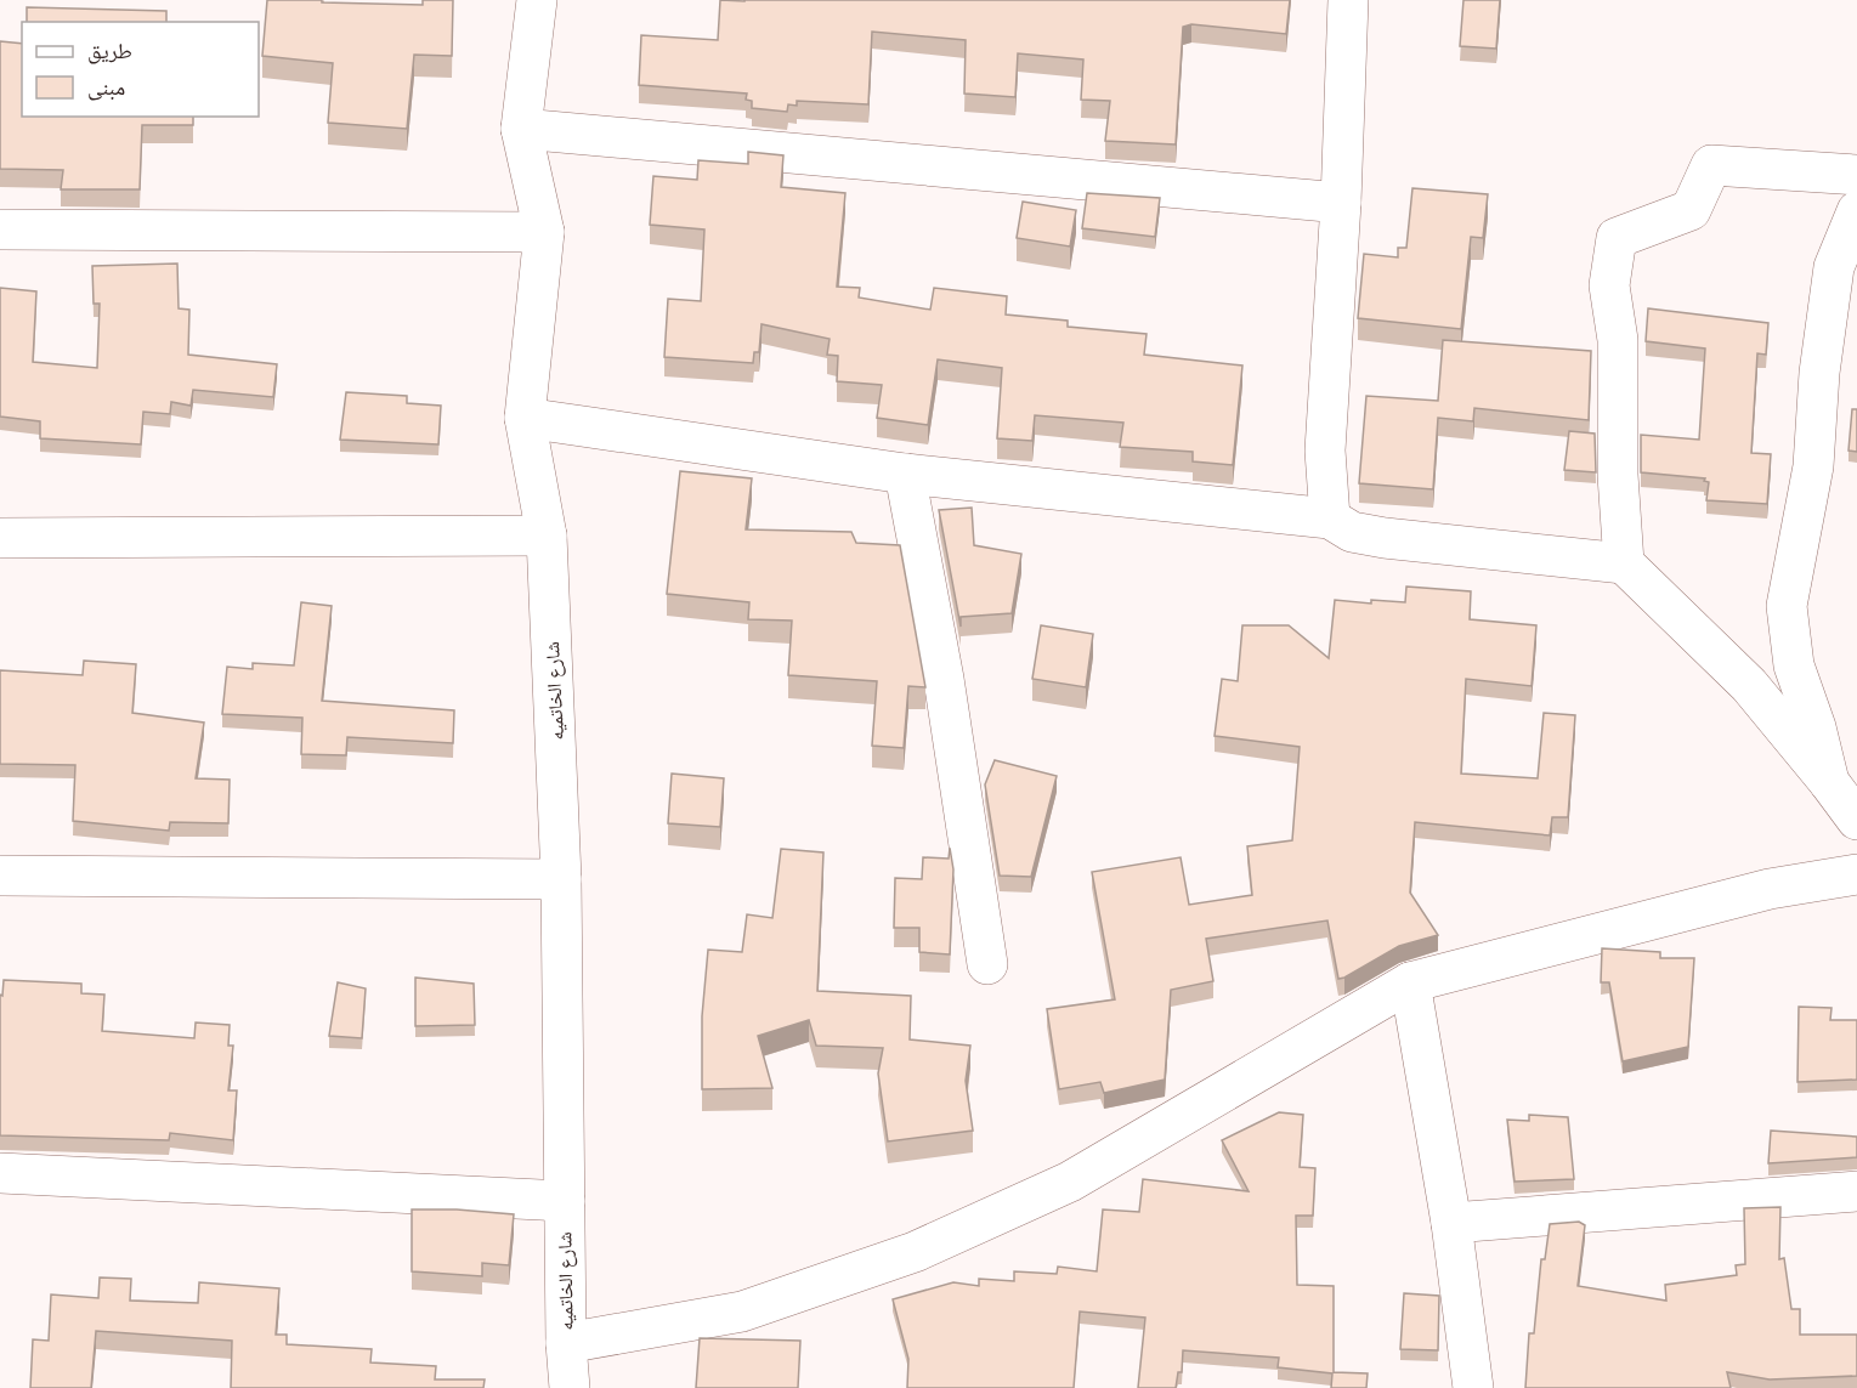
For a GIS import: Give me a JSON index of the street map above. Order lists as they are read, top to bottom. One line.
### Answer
{"streets":{"street":["شارع الخاتميه"]},"legend":["طريق","مبنى"]}
